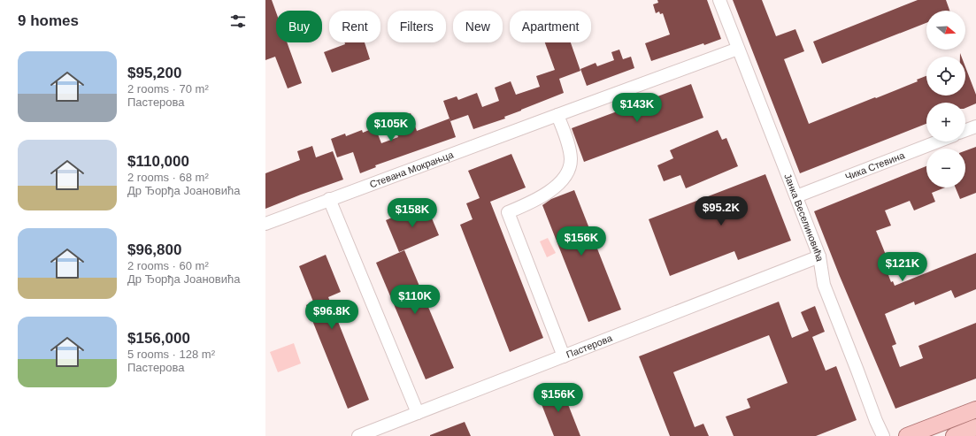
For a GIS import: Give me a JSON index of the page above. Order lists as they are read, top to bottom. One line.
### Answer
{"streets":{"street":["Чика Стевина","Стевана Мокрањца","Јанка Веселиновића","Пастерова"]},"crossings":[["Чика Стевина","Јанка Веселиновића"],["Стевана Мокрањца","Јанка Веселиновића"],["Јанка Веселиновића","Пастерова"]],"north":"right","page":{"heading":"9 homes","map_buttons":["+","−"],"chip":["Buy","Rent","Filters","New","Apartment"],"list":[{"name":"$95,200","note":"2 rooms · 70 m² · Пастерова"},{"name":"$110,000","note":"2 rooms · 68 m² · Др Ђорђа Јоановића"},{"name":"$96,800","note":"2 rooms · 60 m² · Др Ђорђа Јоановића"},{"name":"$156,000","note":"5 rooms · 128 m² · Пастерова"}],"price":["$143K","$105K","$95.2K","$158K","$156K","$121K","$110K","$96.8K","$156K"]}}
